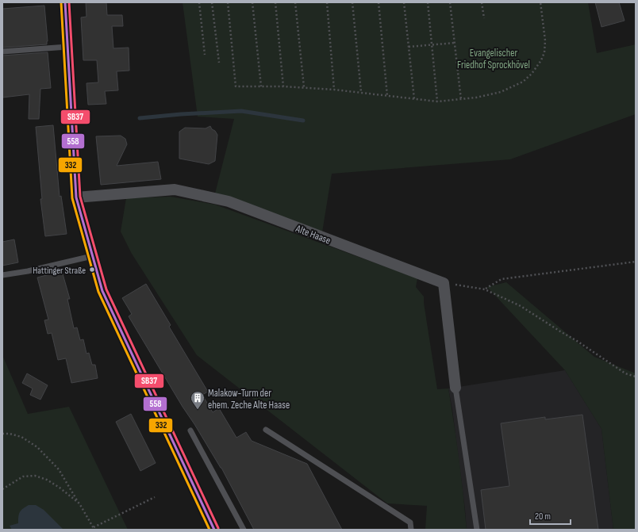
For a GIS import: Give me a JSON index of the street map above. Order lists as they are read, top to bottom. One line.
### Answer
{"streets":{"street":["Alte Haase"]},"parks":["Evangelischer Friedhof Sprockhövel"],"places":{"other":["Hattinger Straße"],"building":["Malakow-Turm der ehem. Zeche Alte Haase"]},"lines":["transit line 558","transit line 332","transit line SB37"],"scale_bar":"20 m"}
